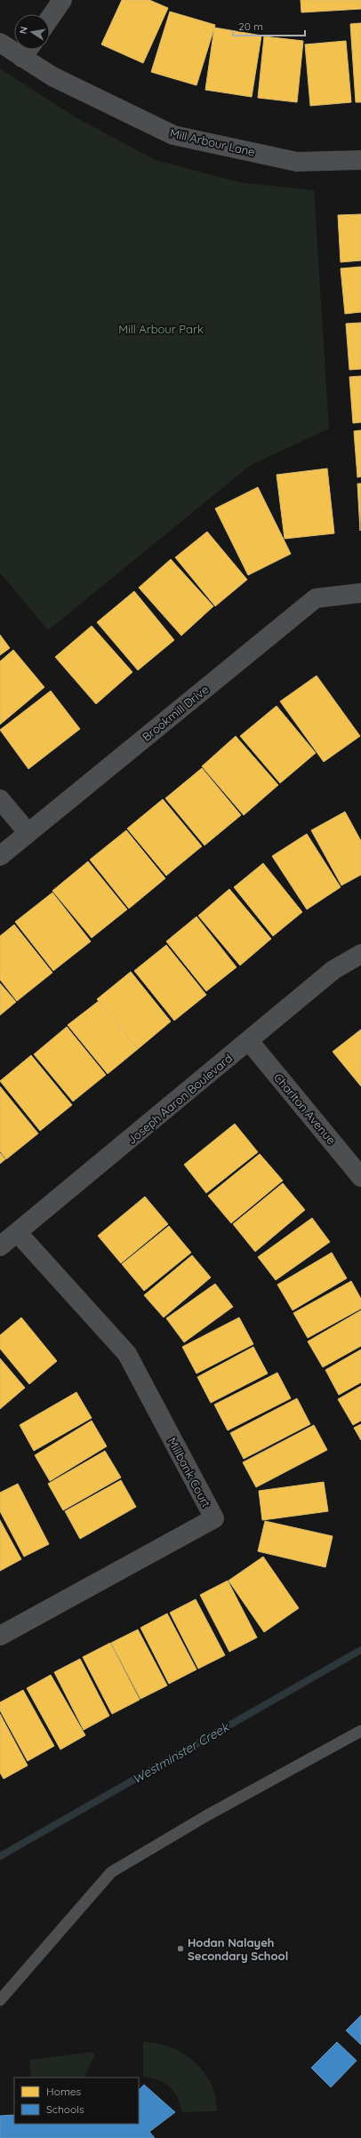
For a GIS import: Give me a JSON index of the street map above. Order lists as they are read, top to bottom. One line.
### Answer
{"streets":{"street":["Mill Arbour Lane","Brookmill Drive","Joseph Aaron Boulevard","Charlton Avenue","Millbank Court"]},"crossings":[["Joseph Aaron Boulevard","Charlton Avenue"],["Joseph Aaron Boulevard","Millbank Court"]],"water":["Westminster Creek"],"parks":["Mill Arbour Park"],"places":["Hodan Nalayeh Secondary School"],"legend":["Homes","Schools"],"scale_bar":"20 m","north":"left"}
